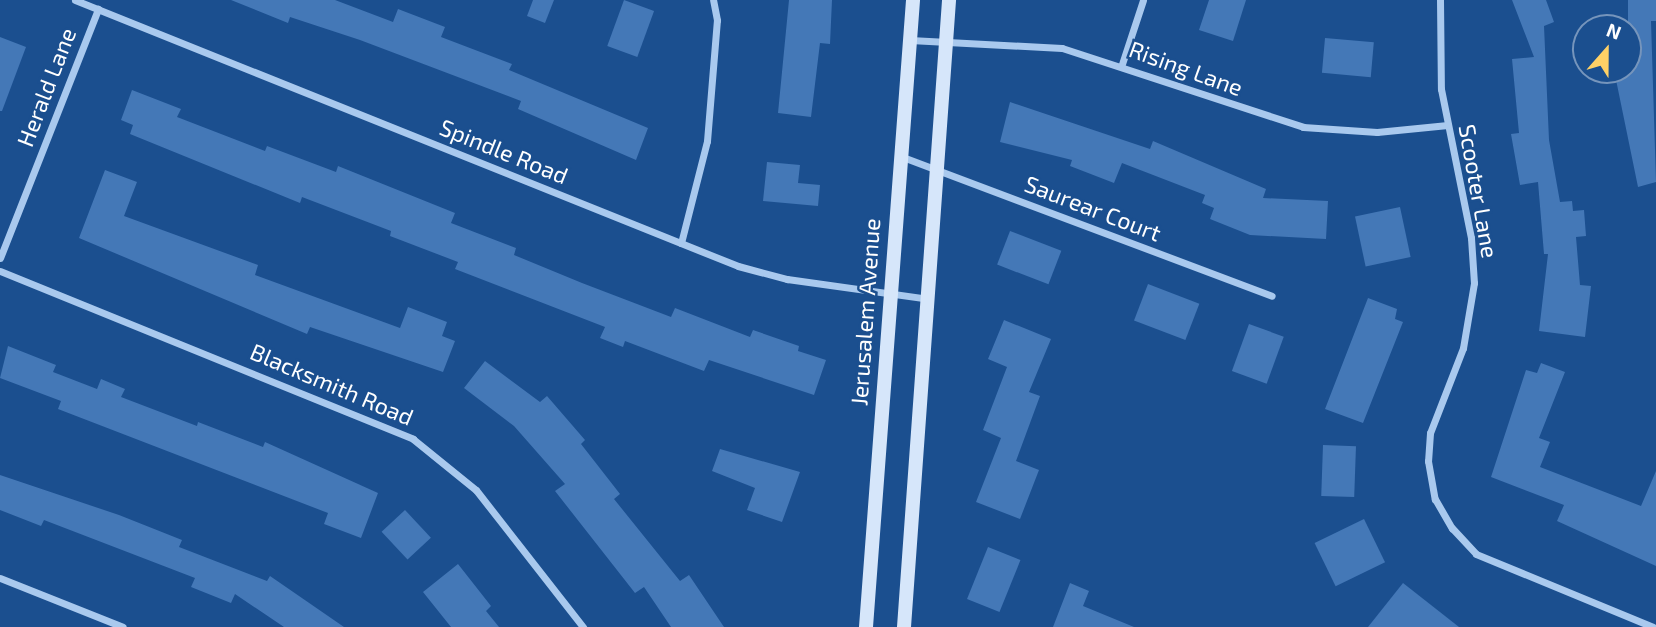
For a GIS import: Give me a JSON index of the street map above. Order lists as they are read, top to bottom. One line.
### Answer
{"streets":{"main road":["Jerusalem Avenue"],"street":["Rising Lane","Herald Lane","Spindle Road","Scooter Lane","Saurear Court","Blacksmith Road"]},"crossings":[["Rising Lane","Scooter Lane"],["Rising Lane","Jerusalem Avenue"],["Herald Lane","Spindle Road"],["Spindle Road","Jerusalem Avenue"],["Saurear Court","Jerusalem Avenue"]],"north":"top"}
